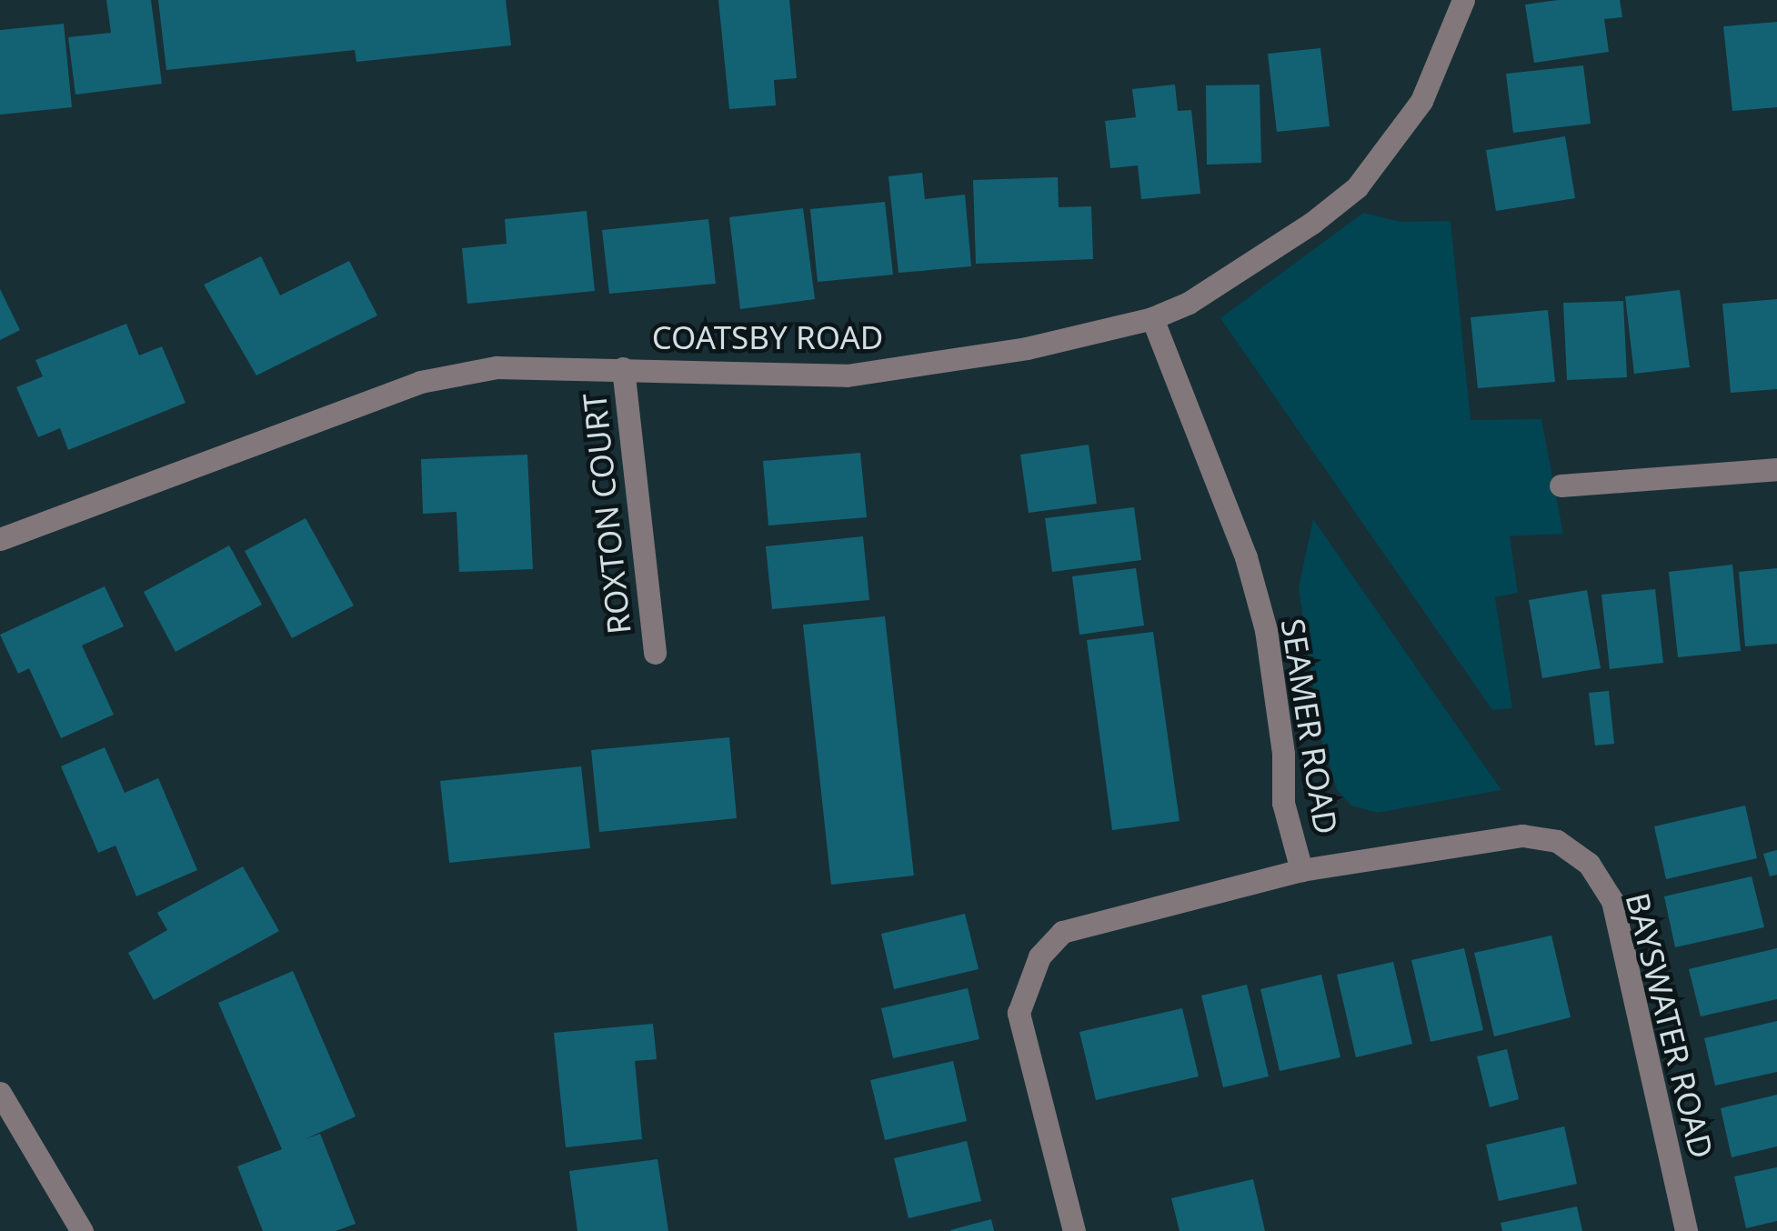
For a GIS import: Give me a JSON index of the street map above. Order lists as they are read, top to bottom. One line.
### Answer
{"streets":{"street":["COATSBY ROAD","ROXTON COURT","SEAMER ROAD","BAYSWATER ROAD"]},"crossings":[["COATSBY ROAD","ROXTON COURT"],["COATSBY ROAD","SEAMER ROAD"],["SEAMER ROAD","BAYSWATER ROAD"]]}
